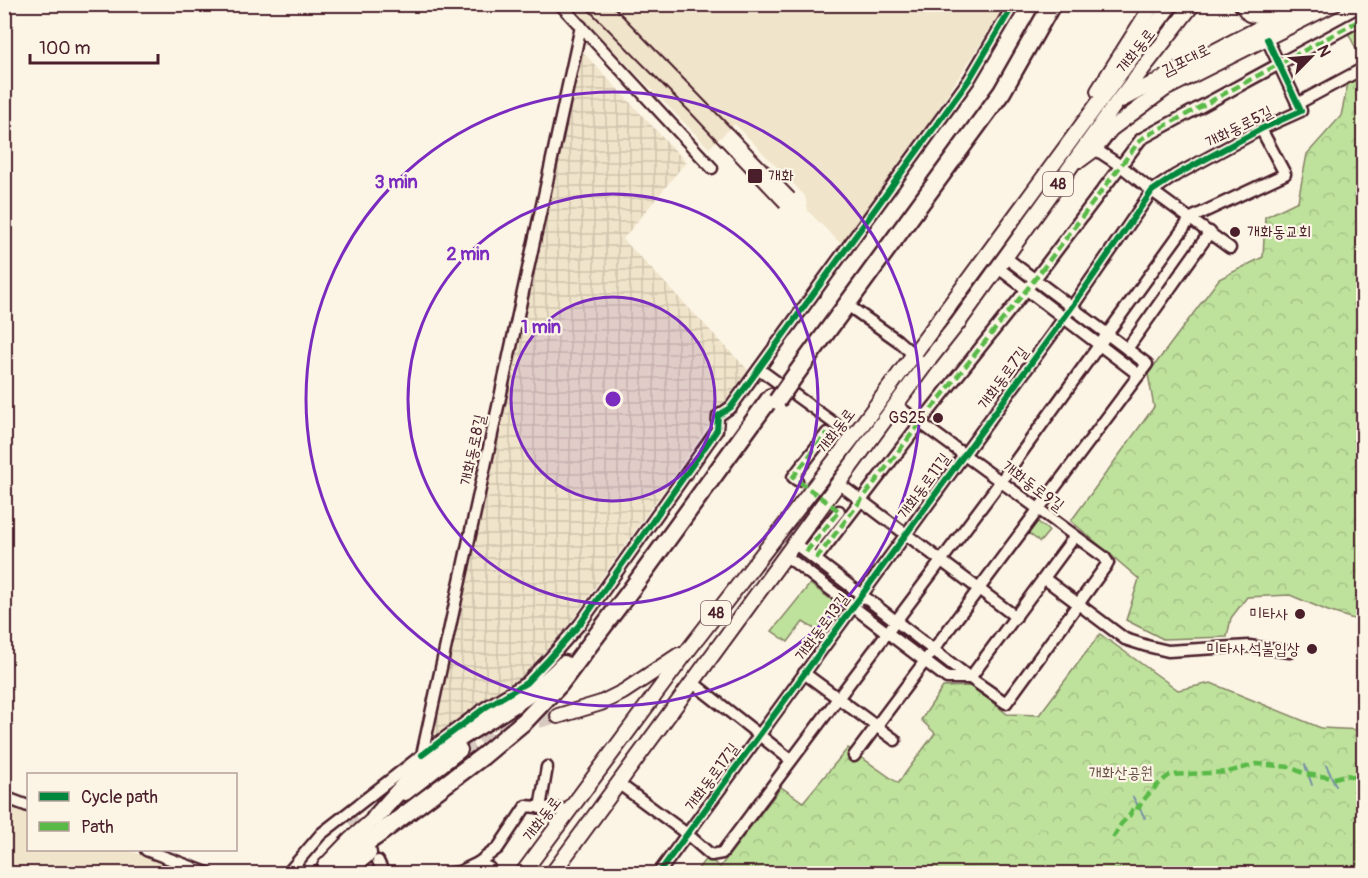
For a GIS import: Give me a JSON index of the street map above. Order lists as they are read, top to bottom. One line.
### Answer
{"streets":{"main road":["개화동로","김포대로","48"],"street":["개화동로5길","개화동로7길","개화동로8길","개화동로11길","개화동로9길","개화동로13길","개화동로17길"]},"crossings":[["개화동로","김포대로"],["개화동로","개화동로11길"],["개화동로","개화동로9길"],["개화동로","개화동로13길"],["개화동로","개화동로17길"],["개화동로5길","개화동로7길"],["개화동로7길","개화동로11길"],["개화동로7길","개화동로9길"],["개화동로11길","개화동로9길"],["개화동로11길","개화동로13길"],["개화동로9길","개화동로13길"],["개화동로13길","개화동로17길"]],"parks":["개화산공원"],"places":{"transit":["개화"],"other":["개화동교회","GS25","미타사","미타사 석불입상"]},"legend":["Cycle path","Path"],"scale_bar":"100 m","north":"top right","rings":["3 min","2 min","1 min"]}
